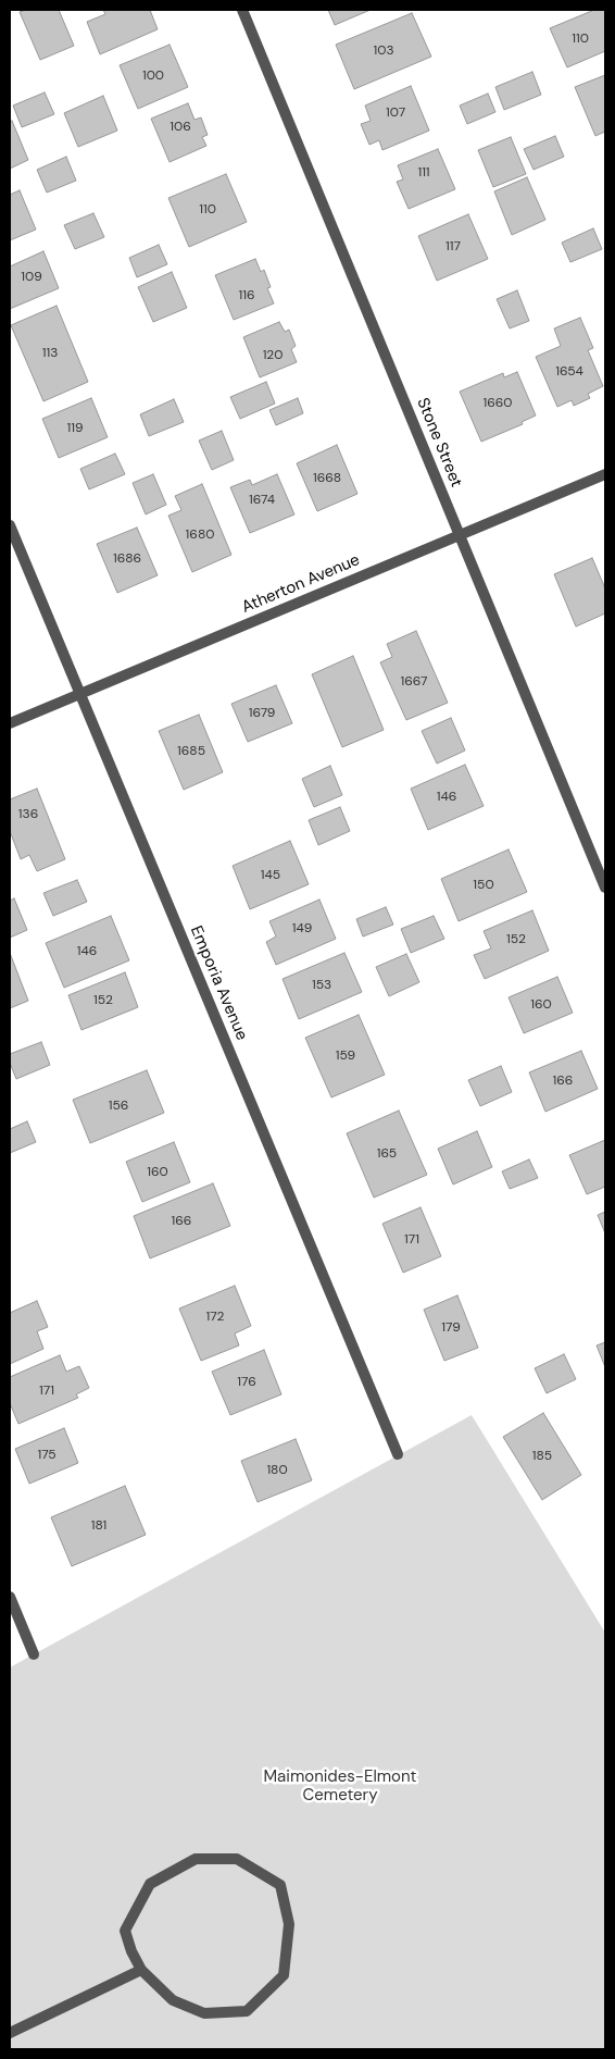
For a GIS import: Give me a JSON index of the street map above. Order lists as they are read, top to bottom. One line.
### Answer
{"streets":{"street":["Stone Street","Atherton Avenue","Emporia Avenue"]},"crossings":[["Stone Street","Atherton Avenue"],["Atherton Avenue","Emporia Avenue"]],"parks":["Maimonides-Elmont Cemetery"],"house_numbers":["110","103","100","107","106","111","110","117","109","116","113","120","1654","1660","119","1668","1674","1680","1686","1667","1679","1685","146","136","145","150","149","152","146","153","152","160","159","166","156","165","160","166","171","172","179","176","171","175","185","180","181"]}
